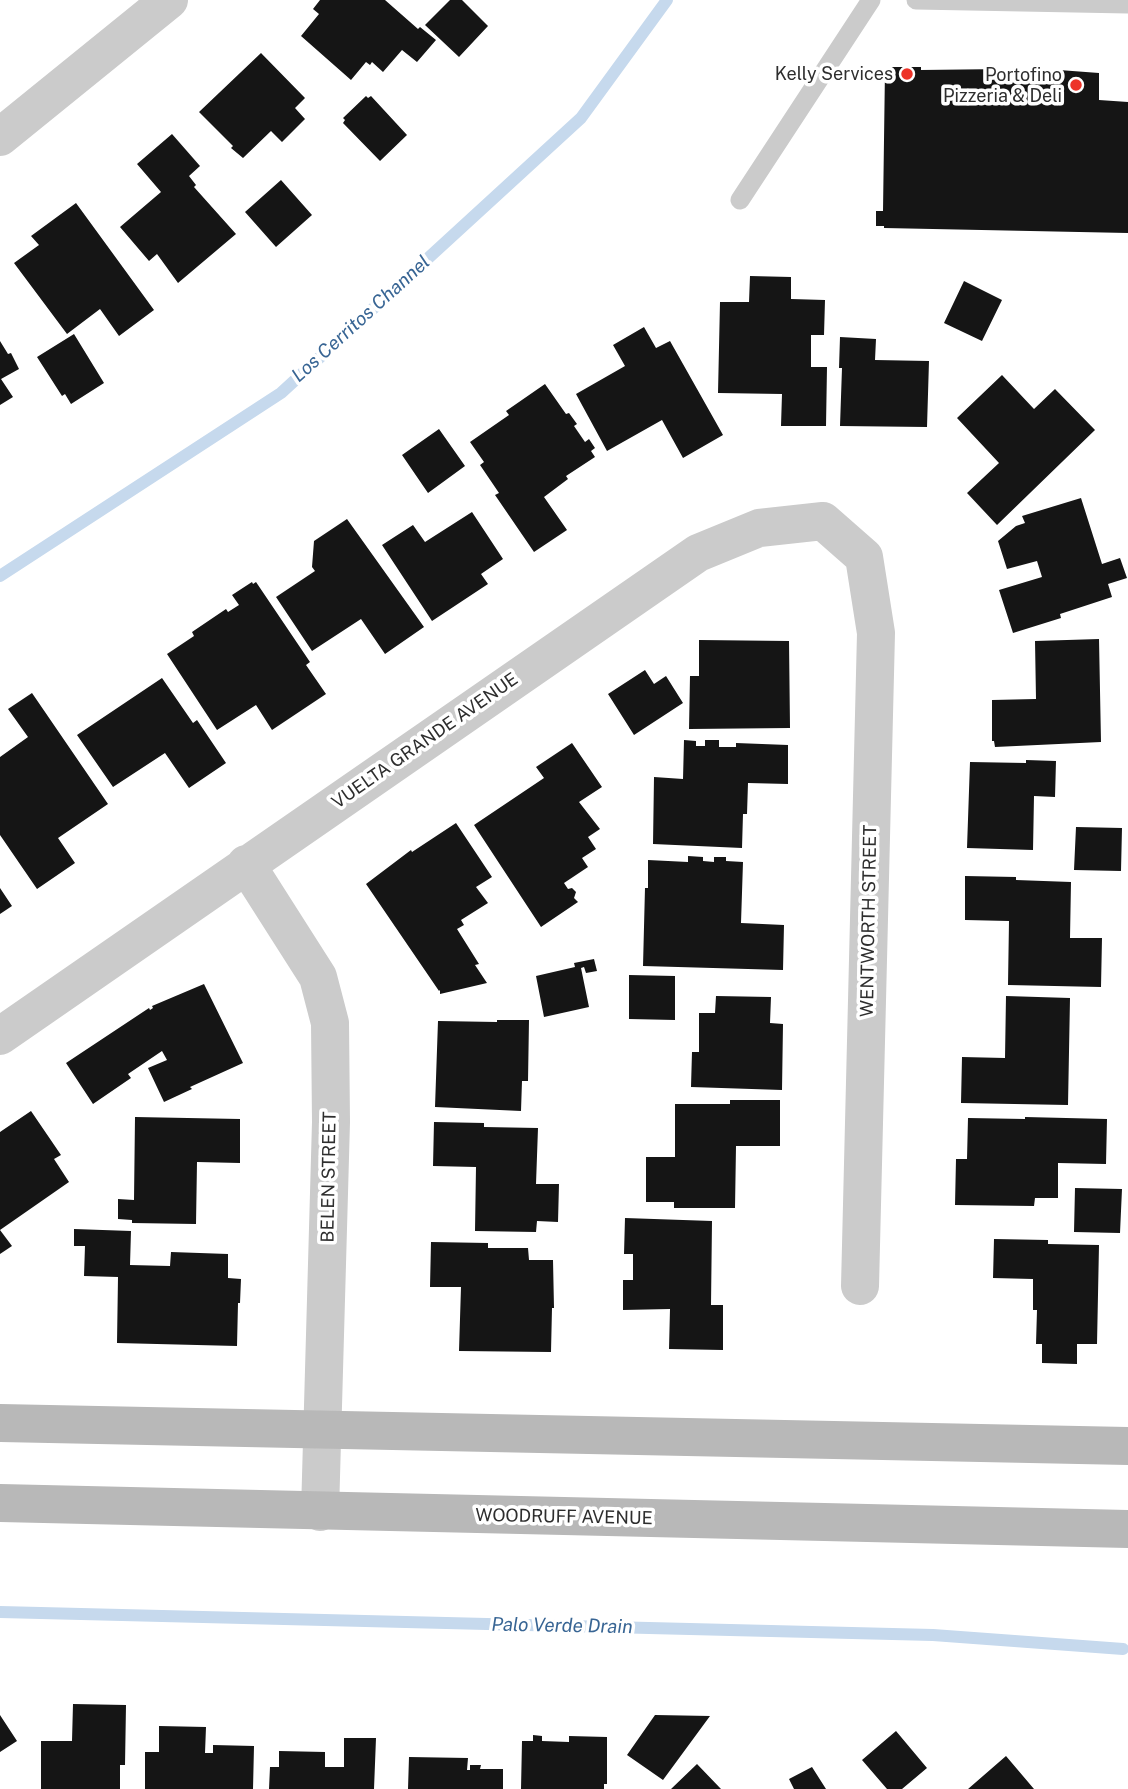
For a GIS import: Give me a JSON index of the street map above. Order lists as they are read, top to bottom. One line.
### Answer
{"streets":{"main road":["WOODRUFF AVENUE"],"street":["VUELTA GRANDE AVENUE","WENTWORTH STREET","BELEN STREET"]},"crossings":[["VUELTA GRANDE AVENUE","WENTWORTH STREET"],["VUELTA GRANDE AVENUE","BELEN STREET"],["BELEN STREET","WOODRUFF AVENUE"]],"water":["Los Cerritos Channel","Palo Verde Drain"],"places":["Kelly Services","Portofino Pizzeria & Deli"]}
